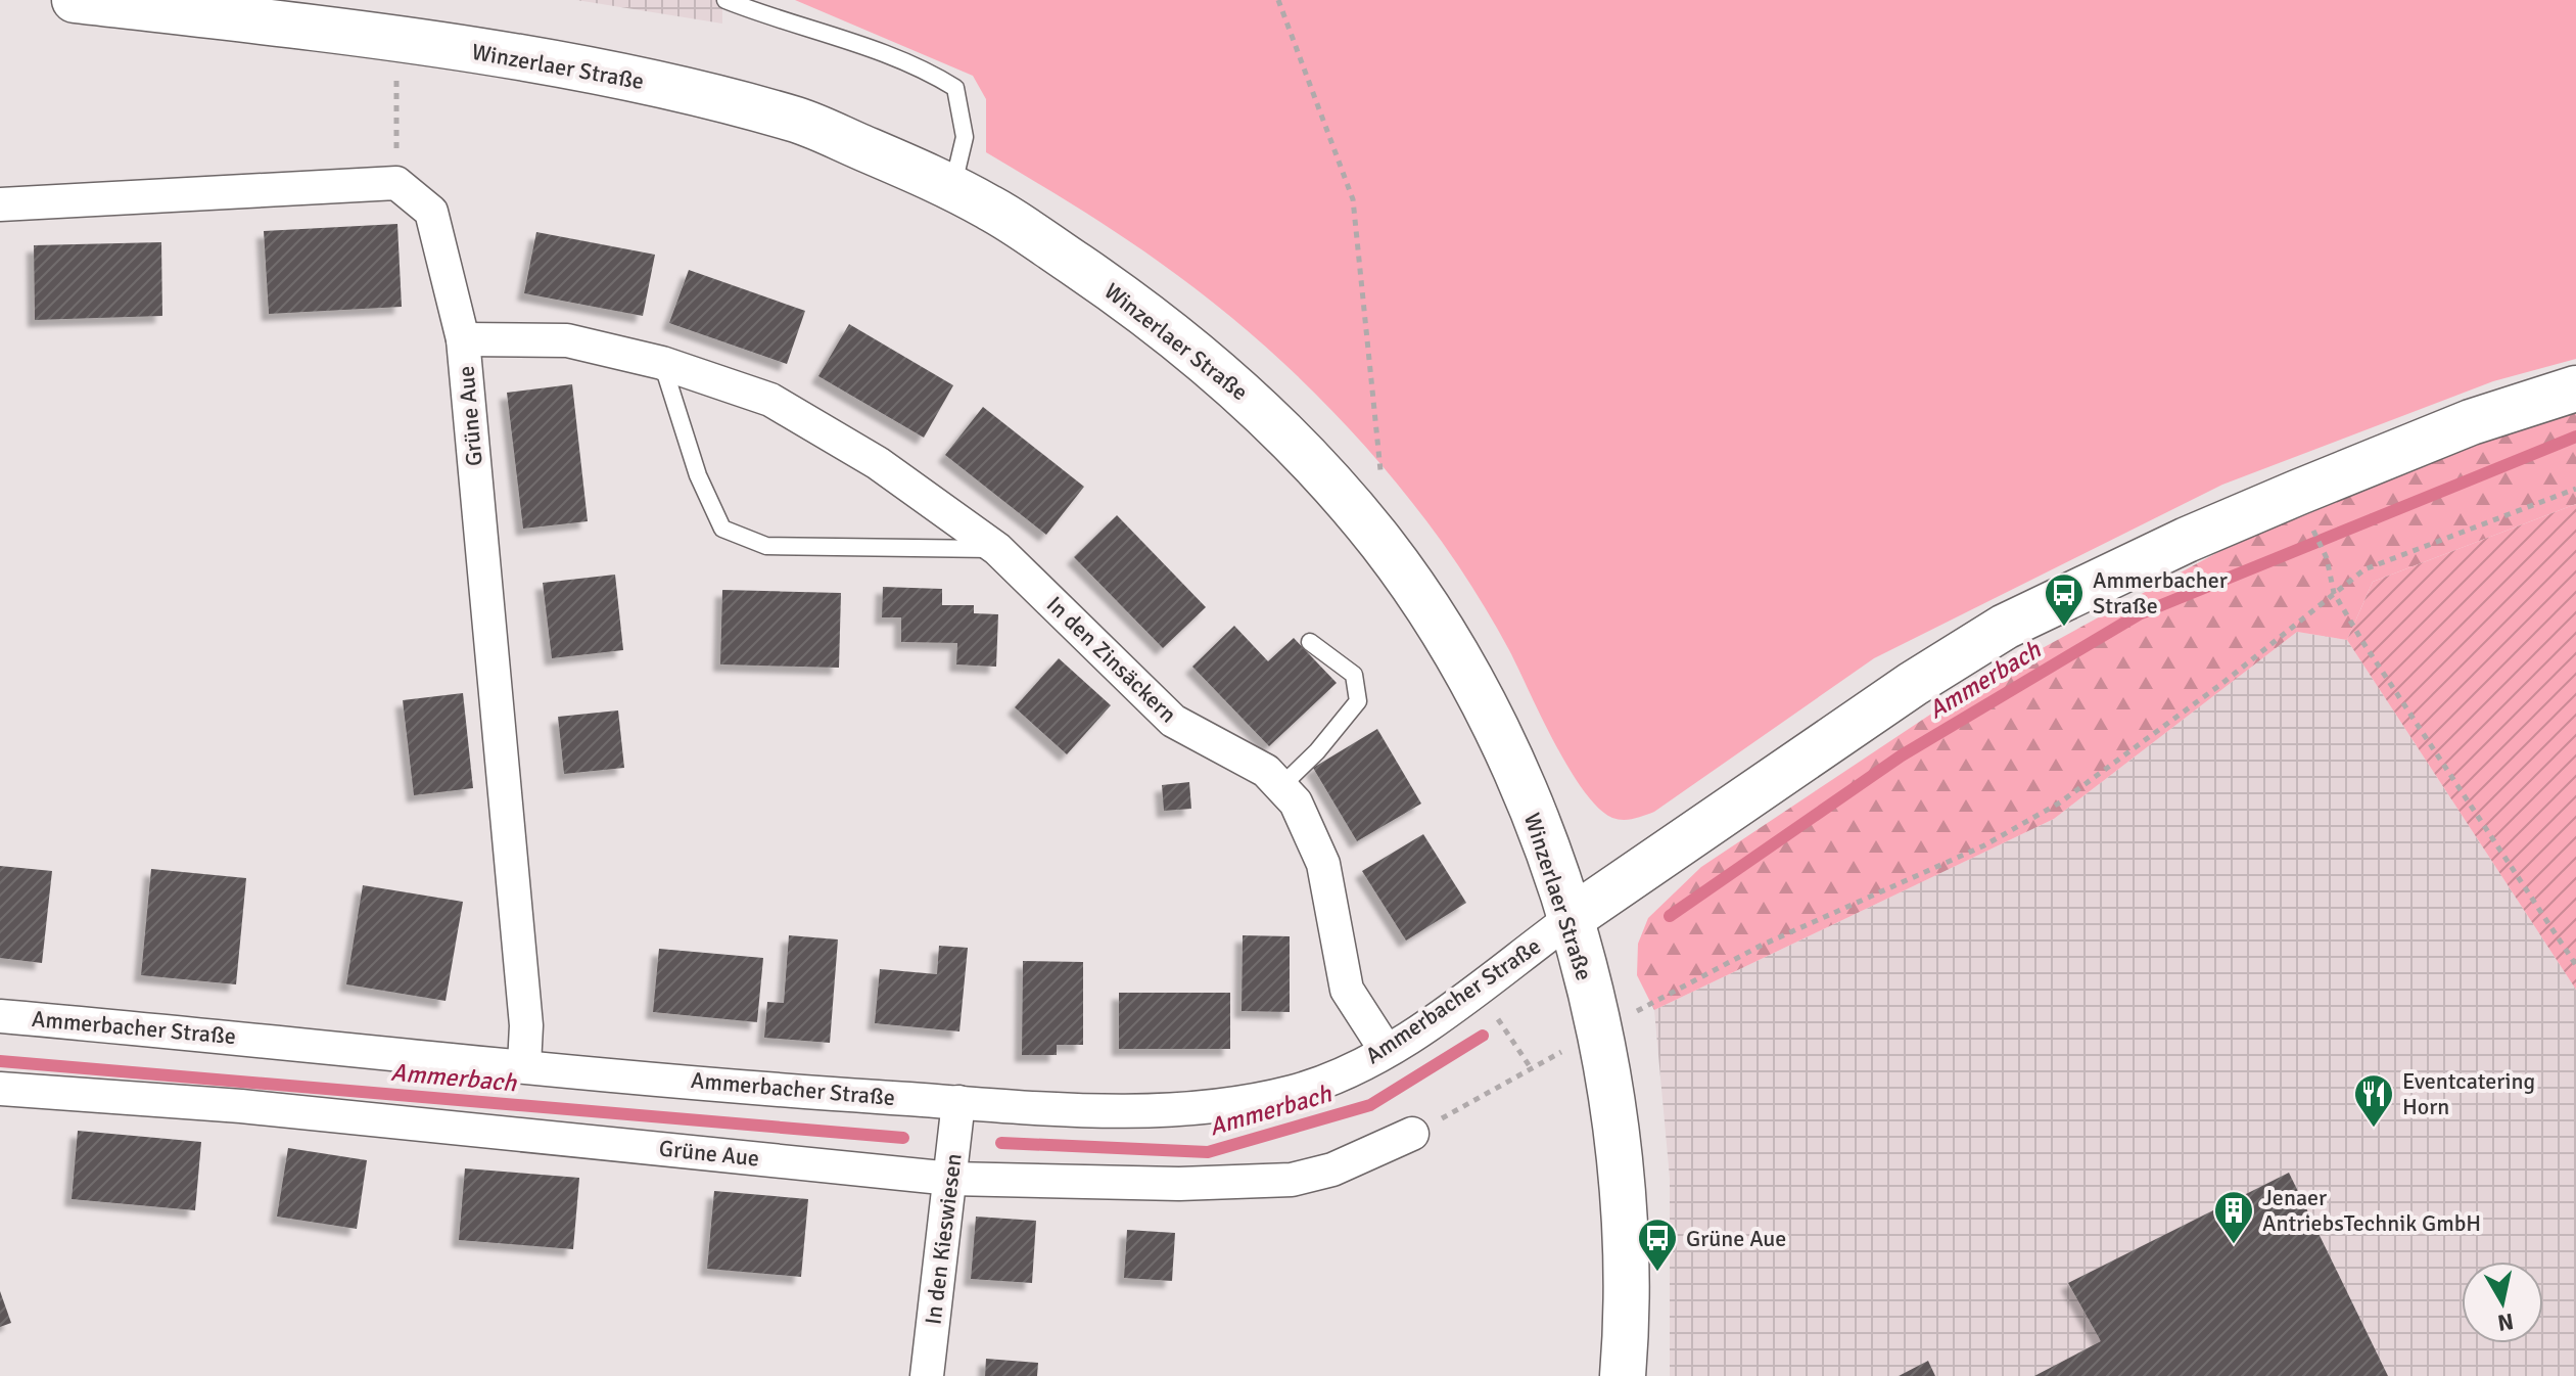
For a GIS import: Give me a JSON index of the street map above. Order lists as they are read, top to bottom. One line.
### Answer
{"streets":{"main road":["Winzerlaer Straße","Ammerbacher Straße"],"street":["Grüne Aue","In den Zinsäckern","In den Kieswiesen"]},"crossings":[["Winzerlaer Straße","Ammerbacher Straße"],["Grüne Aue","In den Zinsäckern"],["Grüne Aue","Ammerbacher Straße"],["Grüne Aue","In den Kieswiesen"],["In den Zinsäckern","Ammerbacher Straße"],["Ammerbacher Straße","In den Kieswiesen"]],"water":["Ammerbach"],"places":{"bus stop":["Ammerbacher Straße","Grüne Aue"],"restaurant":["Eventcatering Horn"],"building":["Jenaer AntriebsTechnik GmbH"]},"north":"bottom"}
